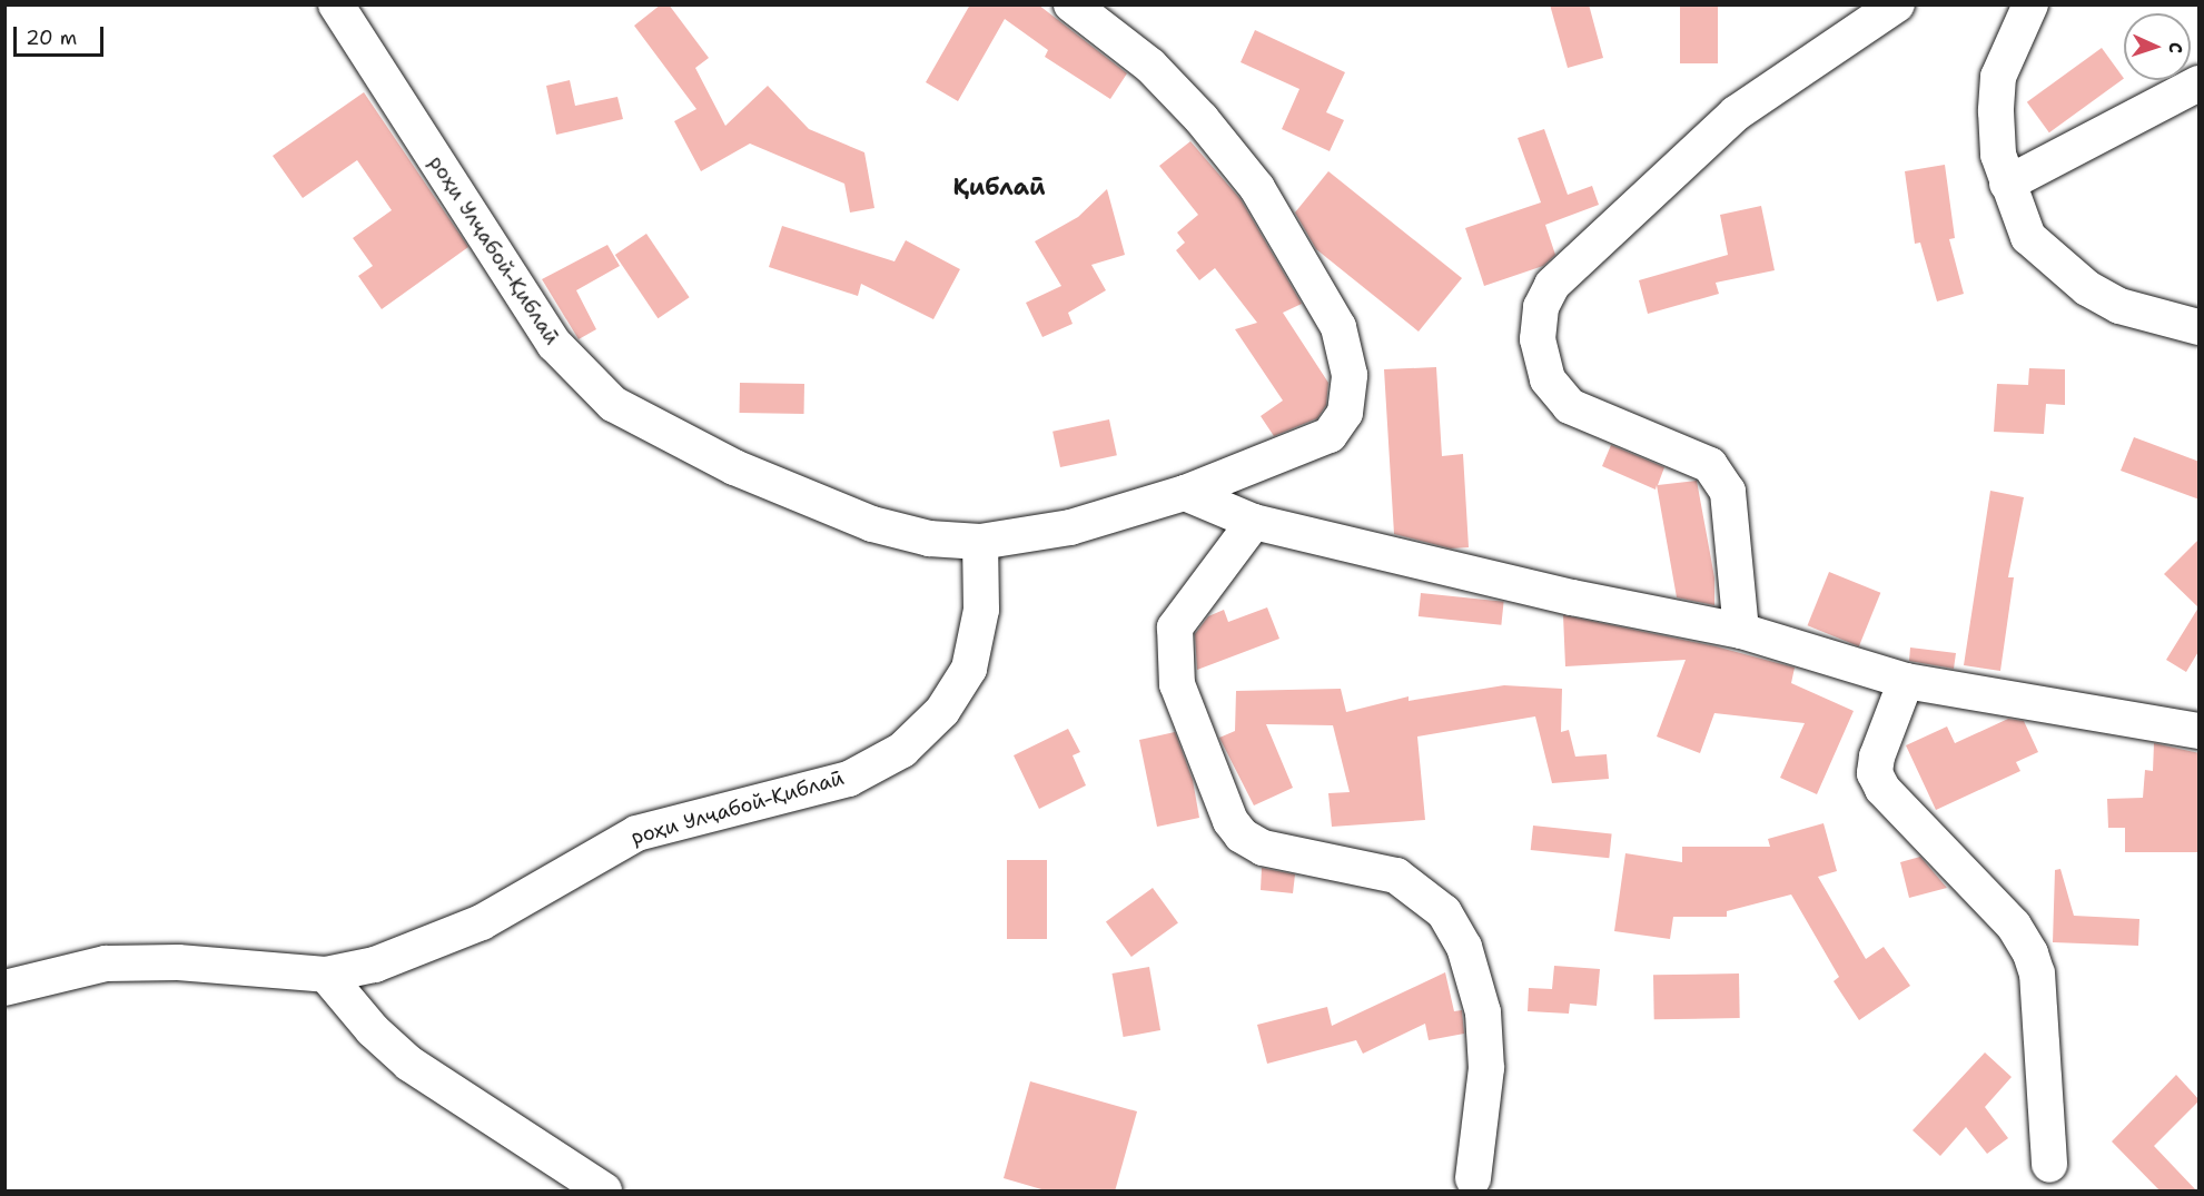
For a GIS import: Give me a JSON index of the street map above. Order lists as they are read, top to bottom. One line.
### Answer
{"streets":{"street":["роҳи Улҷабой-Қиблаӣ"]},"districts":["Қиблаӣ"],"scale_bar":"20 m","north":"right"}
